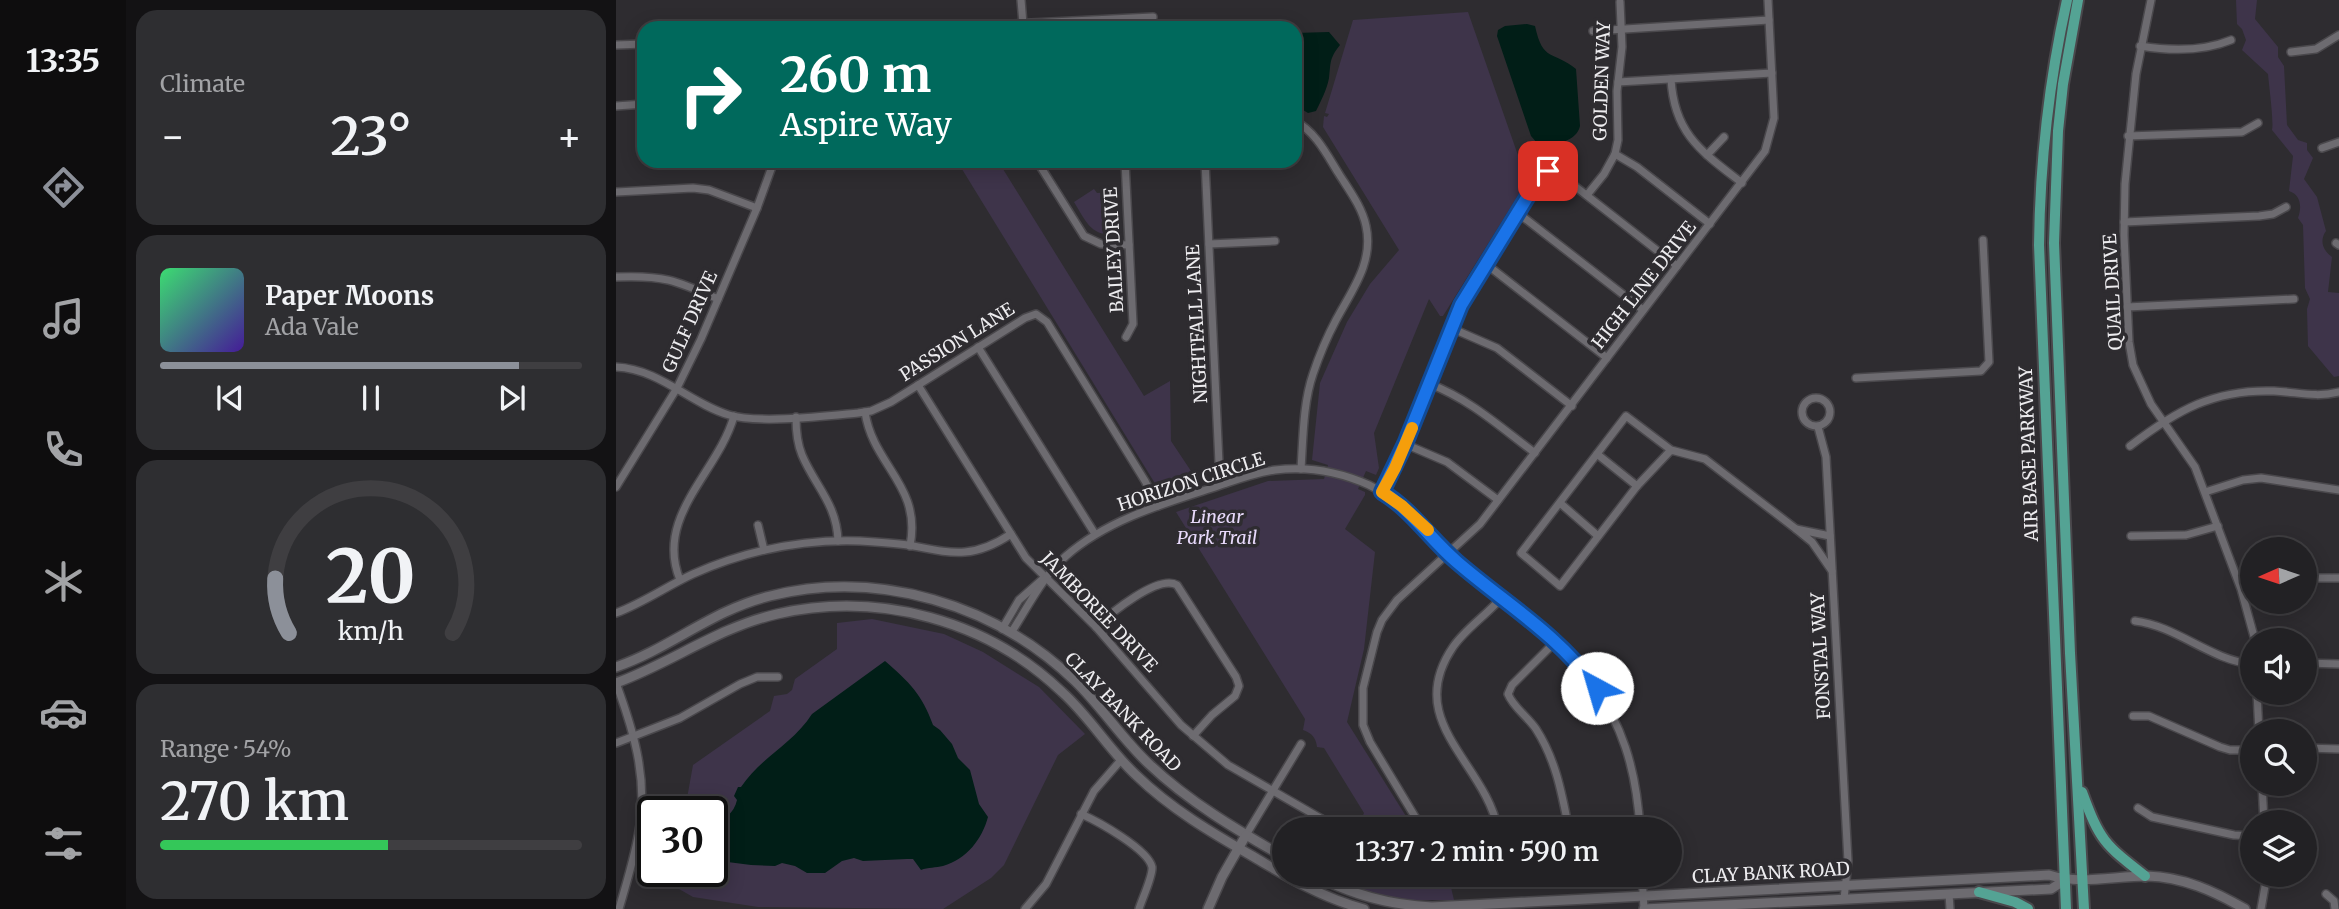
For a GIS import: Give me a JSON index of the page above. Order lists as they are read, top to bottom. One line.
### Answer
{"streets":{"main road":["AIR BASE PARKWAY"],"street":["GOLDEN WAY","BAILEY DRIVE","HIGH LINE DRIVE","QUAIL DRIVE","GULF DRIVE","NIGHTFALL LANE","PASSION LANE","HORIZON CIRCLE","JAMBOREE DRIVE","FONSTAL WAY","CLAY BANK ROAD"]},"crossings":[["HIGH LINE DRIVE","HORIZON CIRCLE"],["GULF DRIVE","PASSION LANE"],["NIGHTFALL LANE","HORIZON CIRCLE"],["PASSION LANE","HORIZON CIRCLE"],["PASSION LANE","JAMBOREE DRIVE"],["AIR BASE PARKWAY","CLAY BANK ROAD"],["HORIZON CIRCLE","JAMBOREE DRIVE"],["HORIZON CIRCLE","CLAY BANK ROAD"],["FONSTAL WAY","CLAY BANK ROAD"]],"parks":["Linear Park Trail"],"north":"left","page":{"tabs":"13:35","tile":["Climate",["Range · 54%","270 km"]],"turn":["260 m","Aspire Way"],"heat":["−","23°","+"],"song":["Paper Moons","Ada Vale"],"limit":"30","trip":"13:37 · 2 min · 590 m","gauge":["20","km/h"]}}
